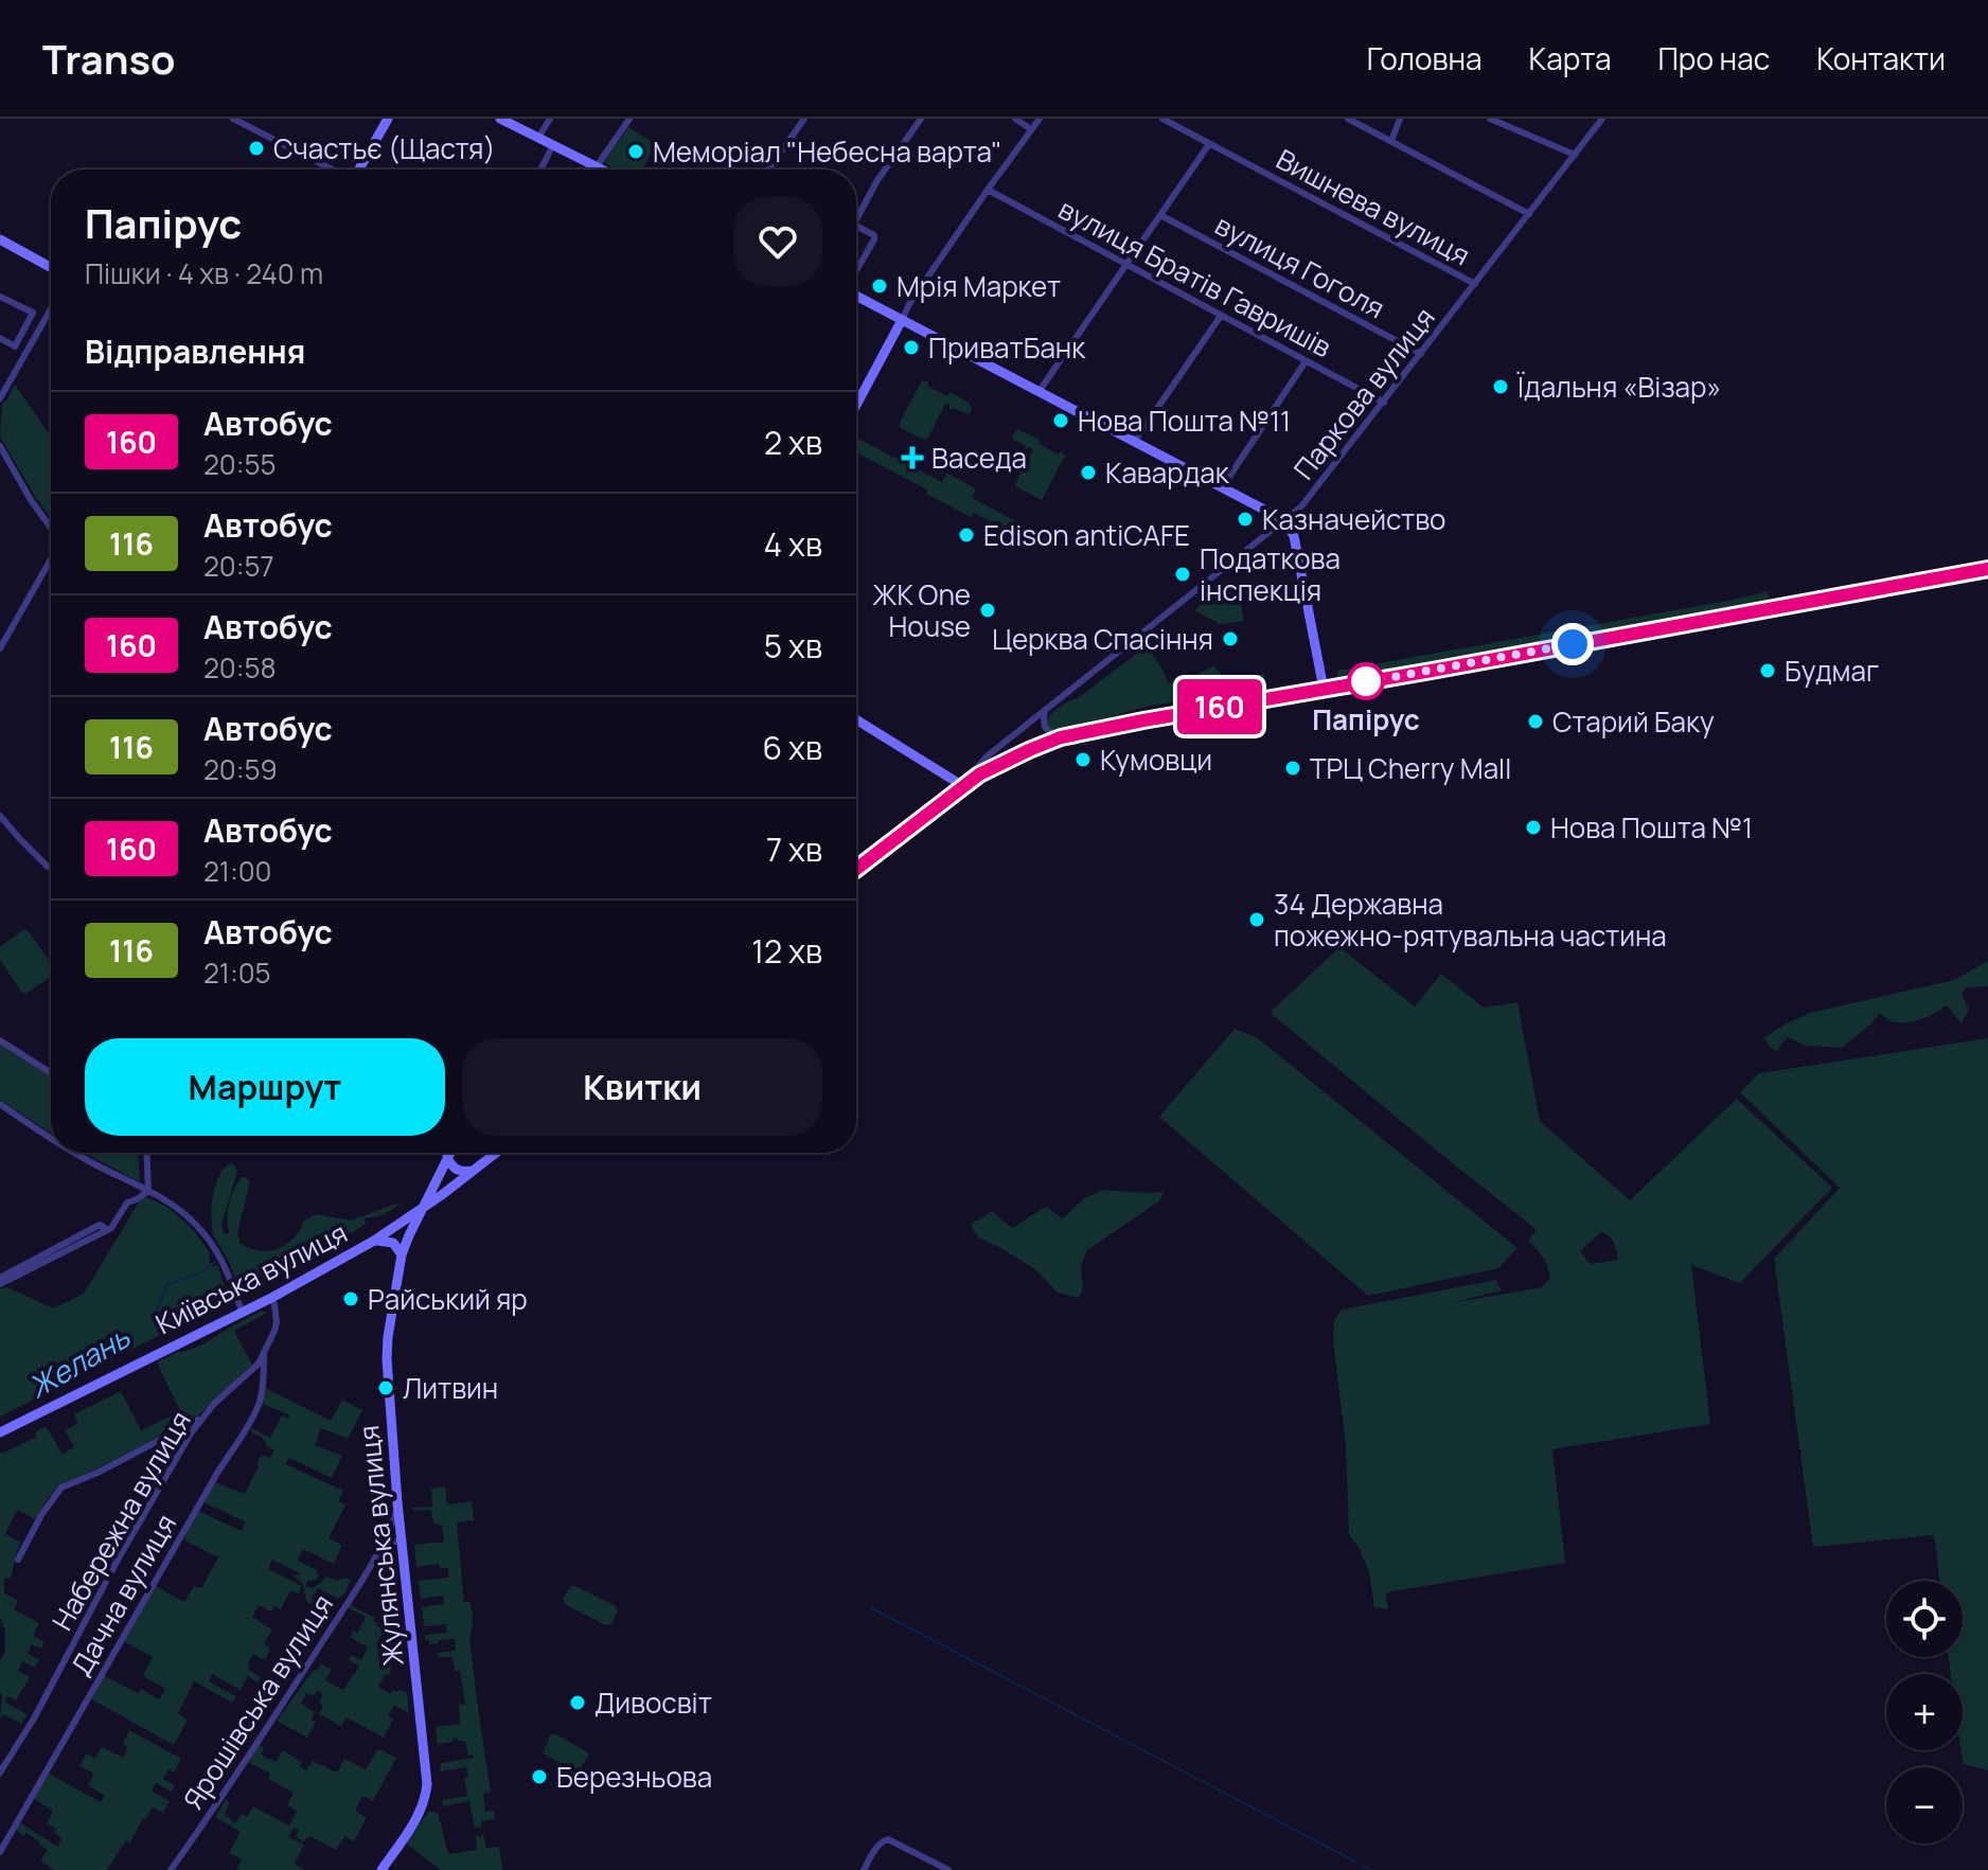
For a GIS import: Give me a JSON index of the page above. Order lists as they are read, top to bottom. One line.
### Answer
{"streets":{"street":["Вишнева вулиця","вулиця Гоголя","вулиця Братів Гавришів","Паркова вулиця","Київська вулиця","Набережна вулиця","Жулянська вулиця","Дачна вулиця","Ярошівська вулиця"]},"crossings":[["Вишнева вулиця","Паркова вулиця"],["вулиця Гоголя","Паркова вулиця"],["вулиця Братів Гавришів","Паркова вулиця"],["Київська вулиця","Набережна вулиця"],["Київська вулиця","Жулянська вулиця"],["Набережна вулиця","Дачна вулиця"],["Жулянська вулиця","Ярошівська вулиця"]],"water":["Желань"],"places":{"other":["Счастьє (Щастя)","Меморіал \"Небесна варта\"","Мрія Маркет","ПриватБанк","Їдальня «Візар»","Нова Пошта №11","Кавардак","Казначейство","Edison antiCAFE","Податкова інспекція","ЖК One House","Церква Спасіння","Будмаг","Папірус","Старий Баку","Кумовци","ТРЦ Cherry Mall","Нова Пошта №1","34 Державна пожежно-рятувальна частина","Райський яр","Литвин","Дивосвіт","Березньова"],"health":["Васеда"]},"lines":["bus line 160"],"page":{"header":"Transo","nav":["Головна","Карта","Про нас","Контакти"],"on_map":"160","heading":[["Папірус","Пішки · 4 хв · 240 m"],"Відправлення"],"list":[{"mark":"160","name":"Автобус","note":"20:55","value":"2 хв"},{"mark":"116","name":"Автобус","note":"20:57","value":"4 хв"},{"mark":"160","name":"Автобус","note":"20:58","value":"5 хв"},{"mark":"116","name":"Автобус","note":"20:59","value":"6 хв"},{"mark":"160","name":"Автобус","note":"21:00","value":"7 хв"},{"mark":"116","name":"Автобус","note":"21:05","value":"12 хв"}],"buttons":["Маршрут","Квитки"],"map_buttons":["+","−"]}}
